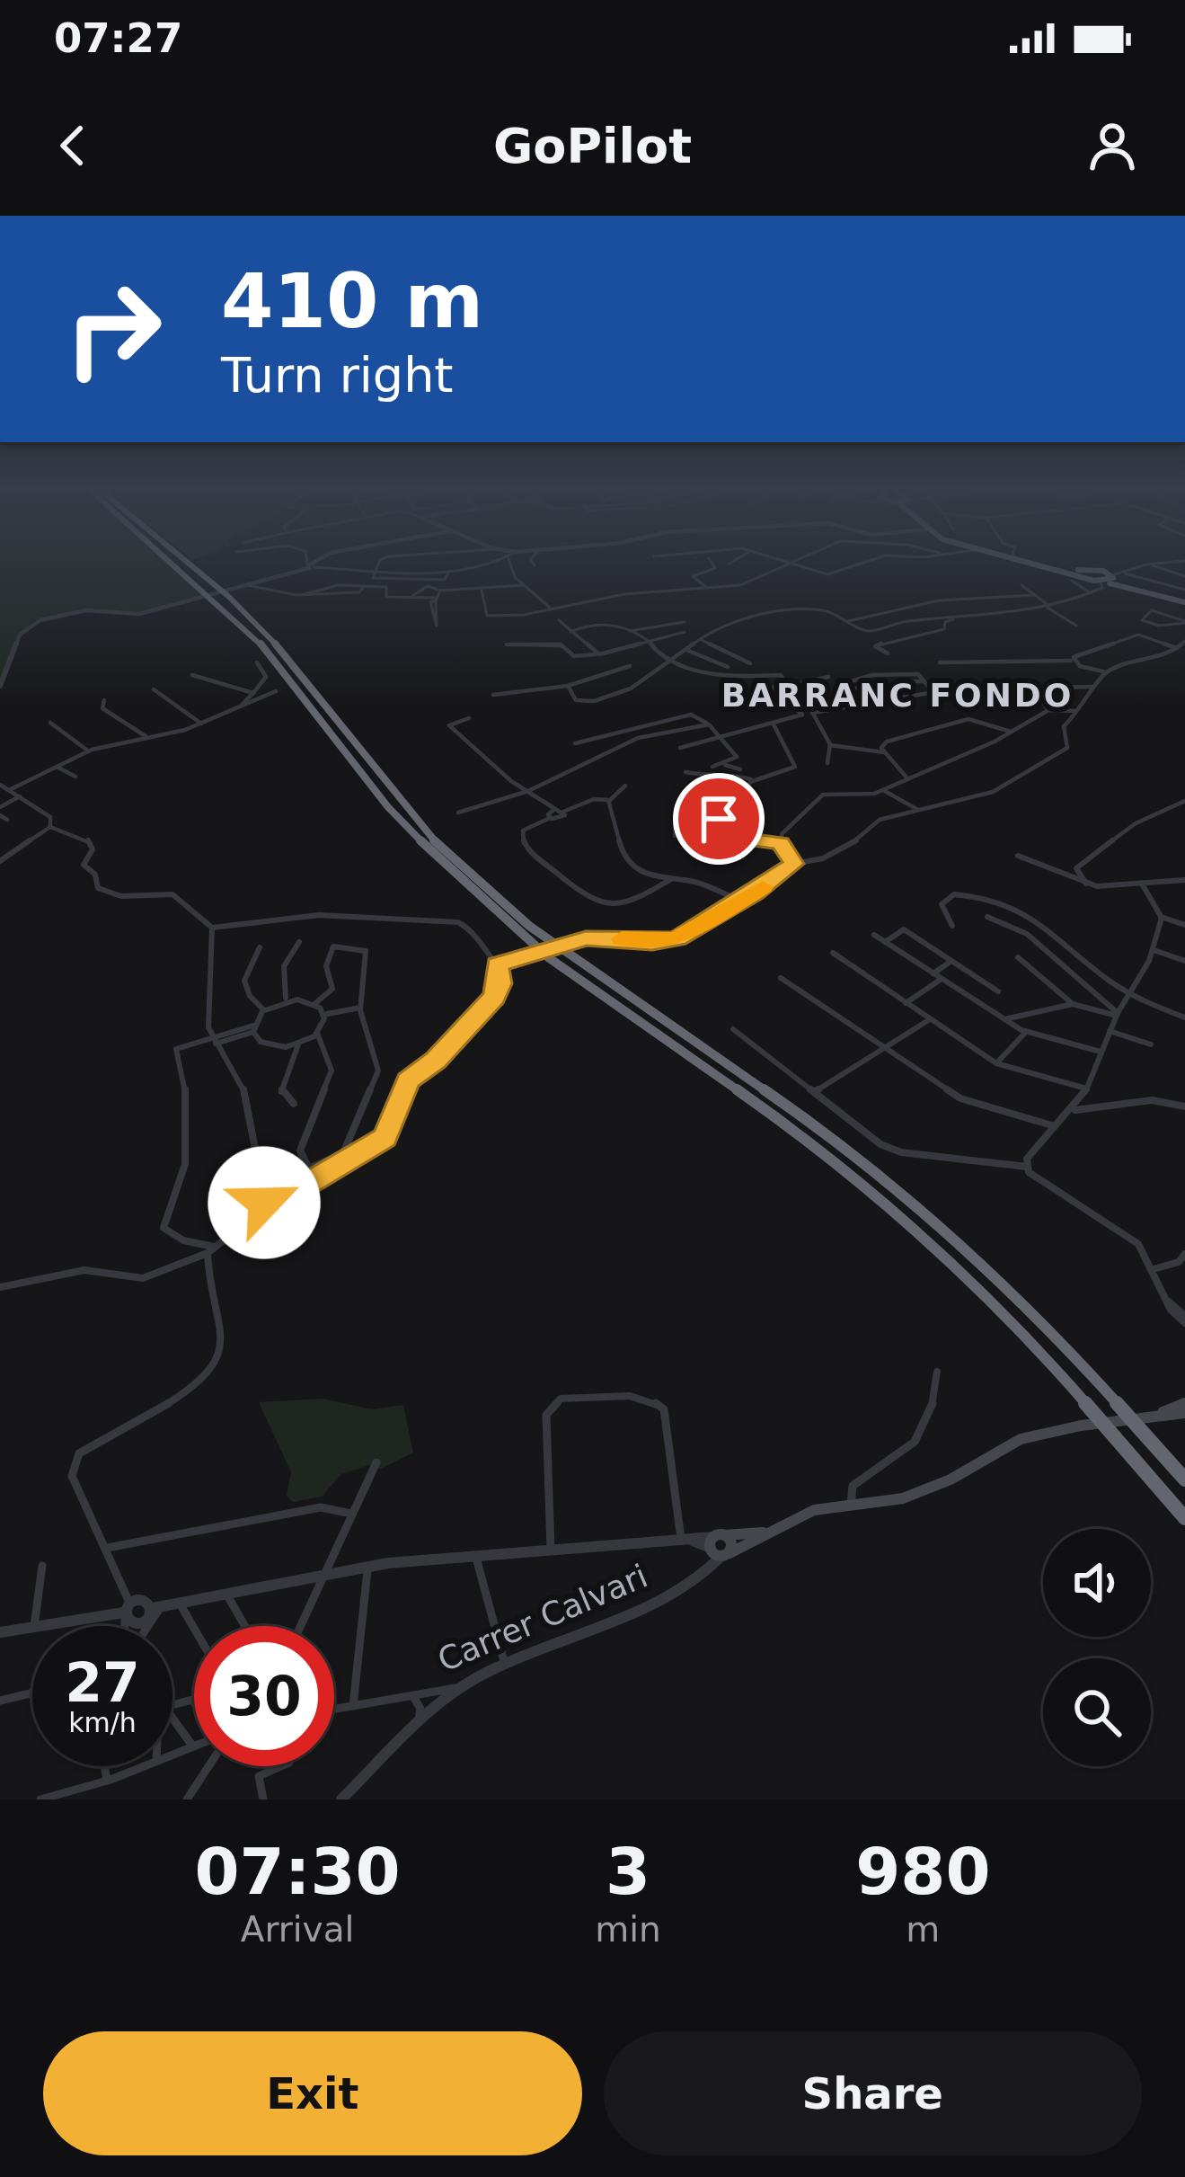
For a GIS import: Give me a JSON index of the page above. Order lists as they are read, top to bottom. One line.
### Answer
{"streets":{"street":["Carrer Calvari"]},"districts":["BARRANC FONDO"],"page":{"status":"07:27","header":"GoPilot","turn":["410 m","Turn right"],"speed":"27 km/h","limit":"30","eta":["07:30","Arrival","3","min","980","m"],"buttons":["Exit","Share"]}}
